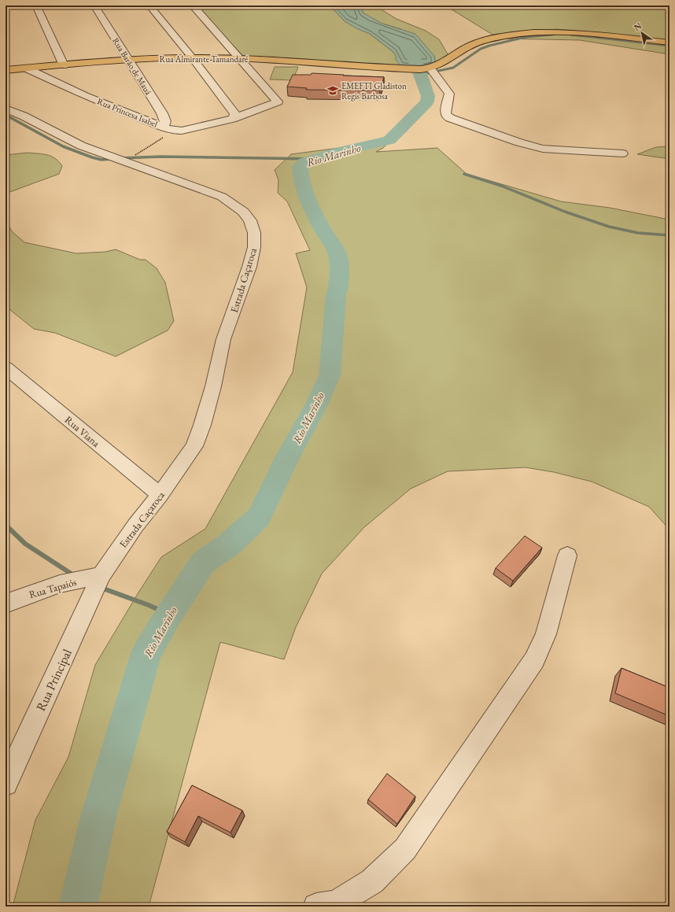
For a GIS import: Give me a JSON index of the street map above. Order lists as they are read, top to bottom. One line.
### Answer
{"streets":{"main road":["Rua Almirante Tamandaré"],"street":["Rua Barão de Mauá","Rua Princesa Isabel","Estrada Caçaroca","Rua Viana","Rua Tapaiós","Rua Principal"]},"crossings":[["Rua Almirante Tamandaré","Rua Barão de Mauá"],["Rua Almirante Tamandaré","Rua Princesa Isabel"],["Rua Barão de Mauá","Rua Princesa Isabel"],["Estrada Caçaroca","Rua Viana"],["Estrada Caçaroca","Rua Tapaiós"],["Estrada Caçaroca","Rua Principal"],["Rua Tapaiós","Rua Principal"]],"water":["Rio Marinho"],"places":{"school or university":["EMEFTI Gladiston Regis Barbosa"]},"north":"top left"}
